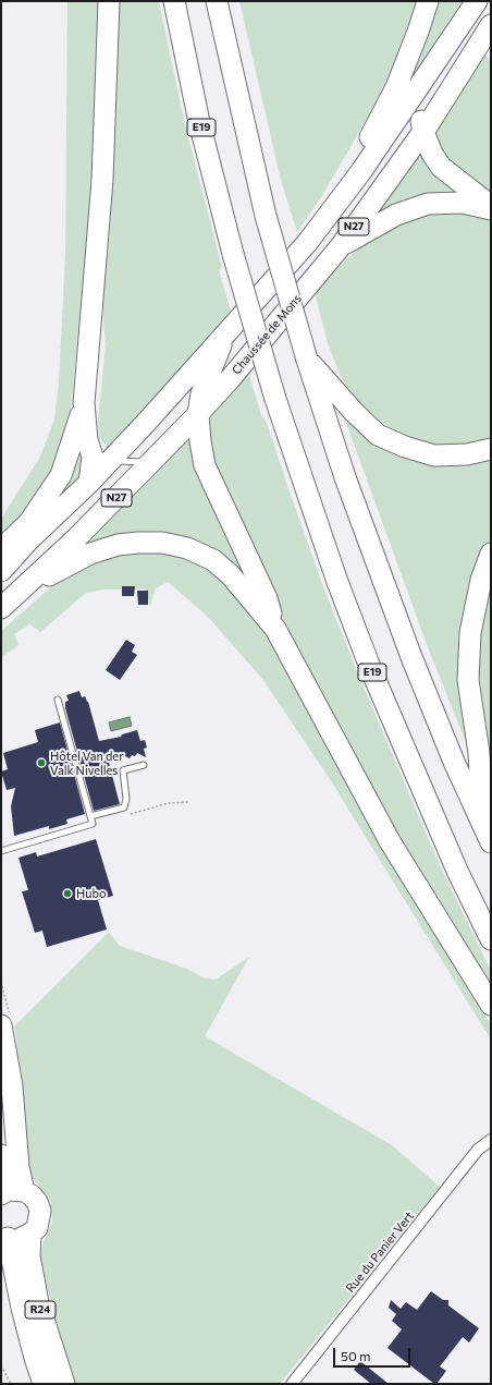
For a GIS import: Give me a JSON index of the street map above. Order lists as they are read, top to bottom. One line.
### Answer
{"streets":{"highway":["E19","N27","Chaussée de Mons","R24"],"street":["Rue du Panier Vert"]},"places":["Hôtel Van der Valk Nivelles","Hubo"],"scale_bar":"50 m"}
